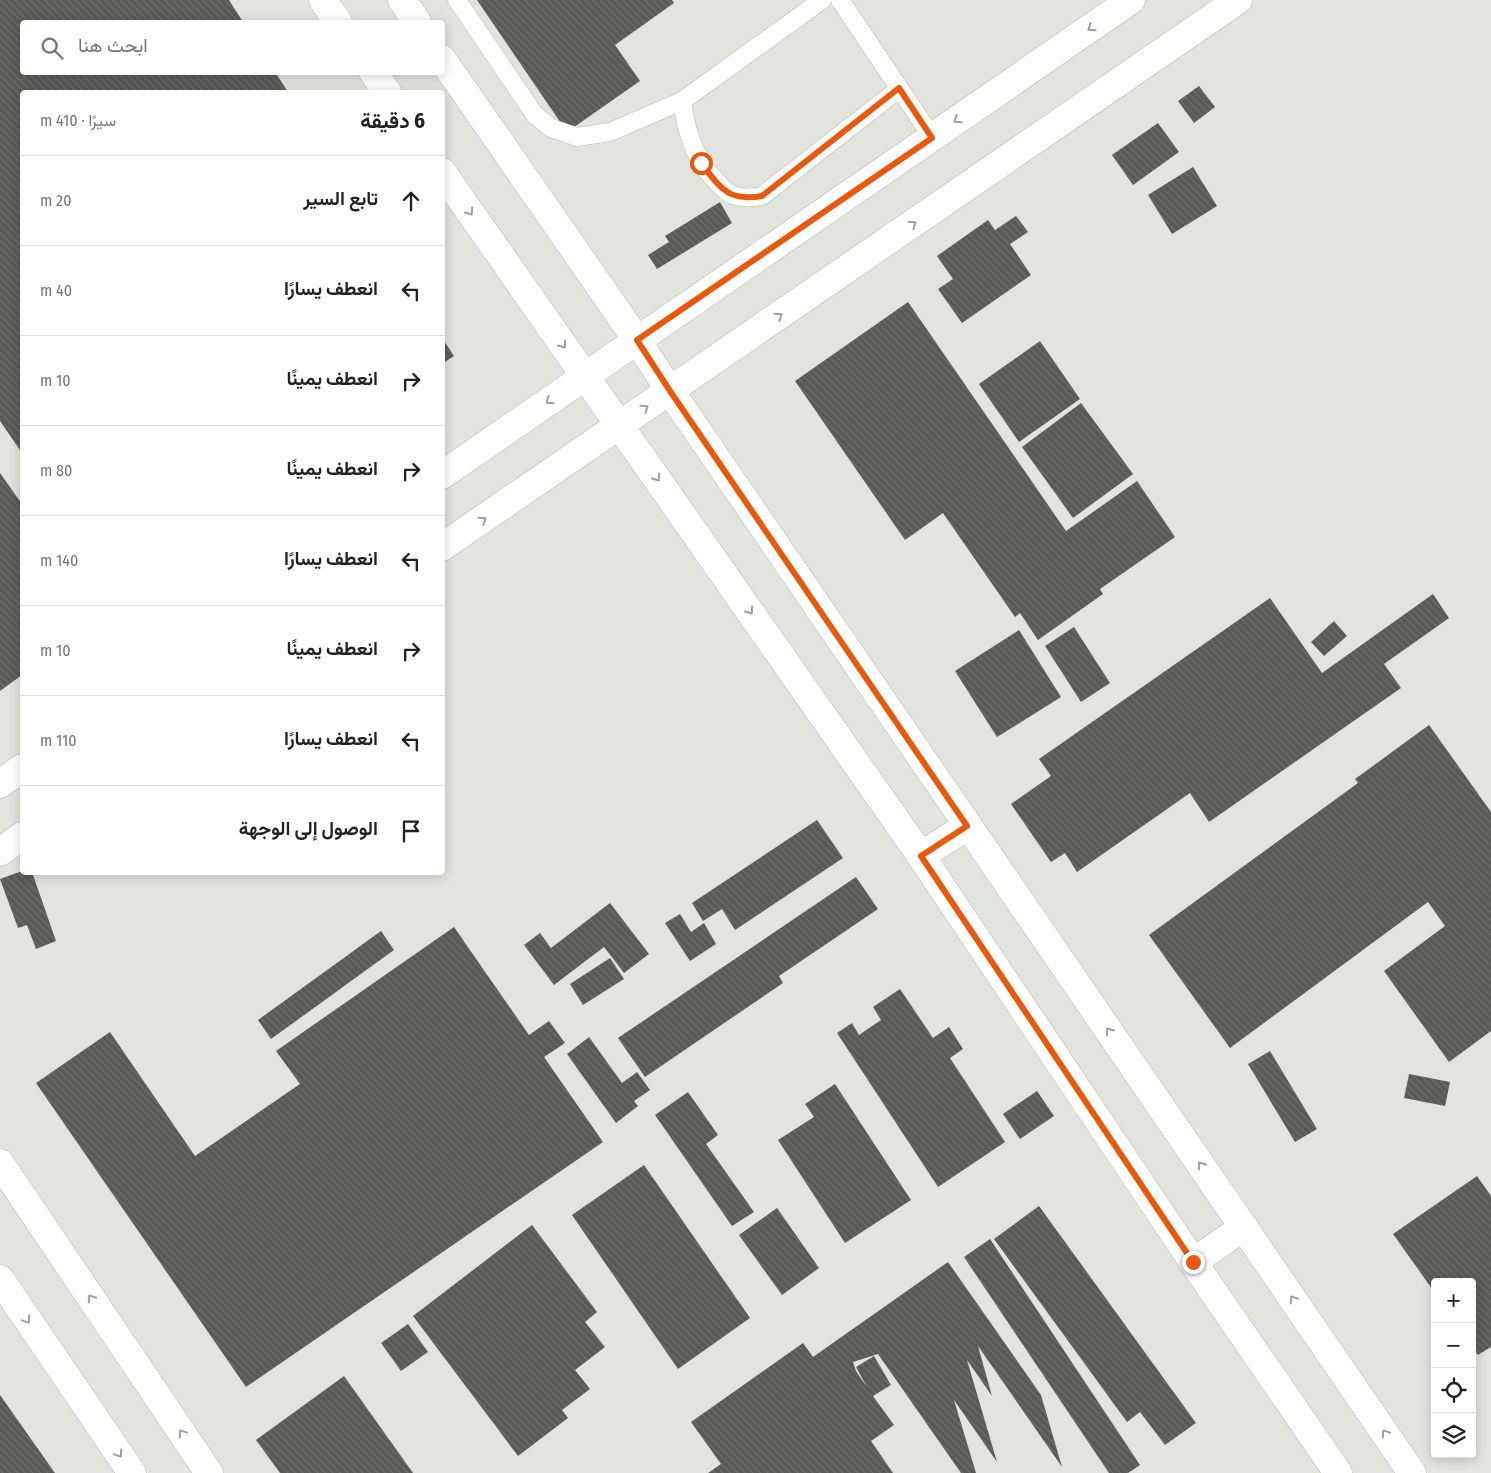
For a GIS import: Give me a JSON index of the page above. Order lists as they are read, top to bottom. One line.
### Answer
{"page":{"search":"ابحث هنا","heading":["6 دقيقة","سيرًا · 410 m"],"list":[["تابع السير","20 m"],["انعطف يسارًا","40 m"],["انعطف يمينًا","10 m"],["انعطف يمينًا","80 m"],["انعطف يسارًا","140 m"],["انعطف يمينًا","10 m"],["انعطف يسارًا","110 m"],"الوصول إلى الوجهة"],"map_buttons":["+","−"]}}
